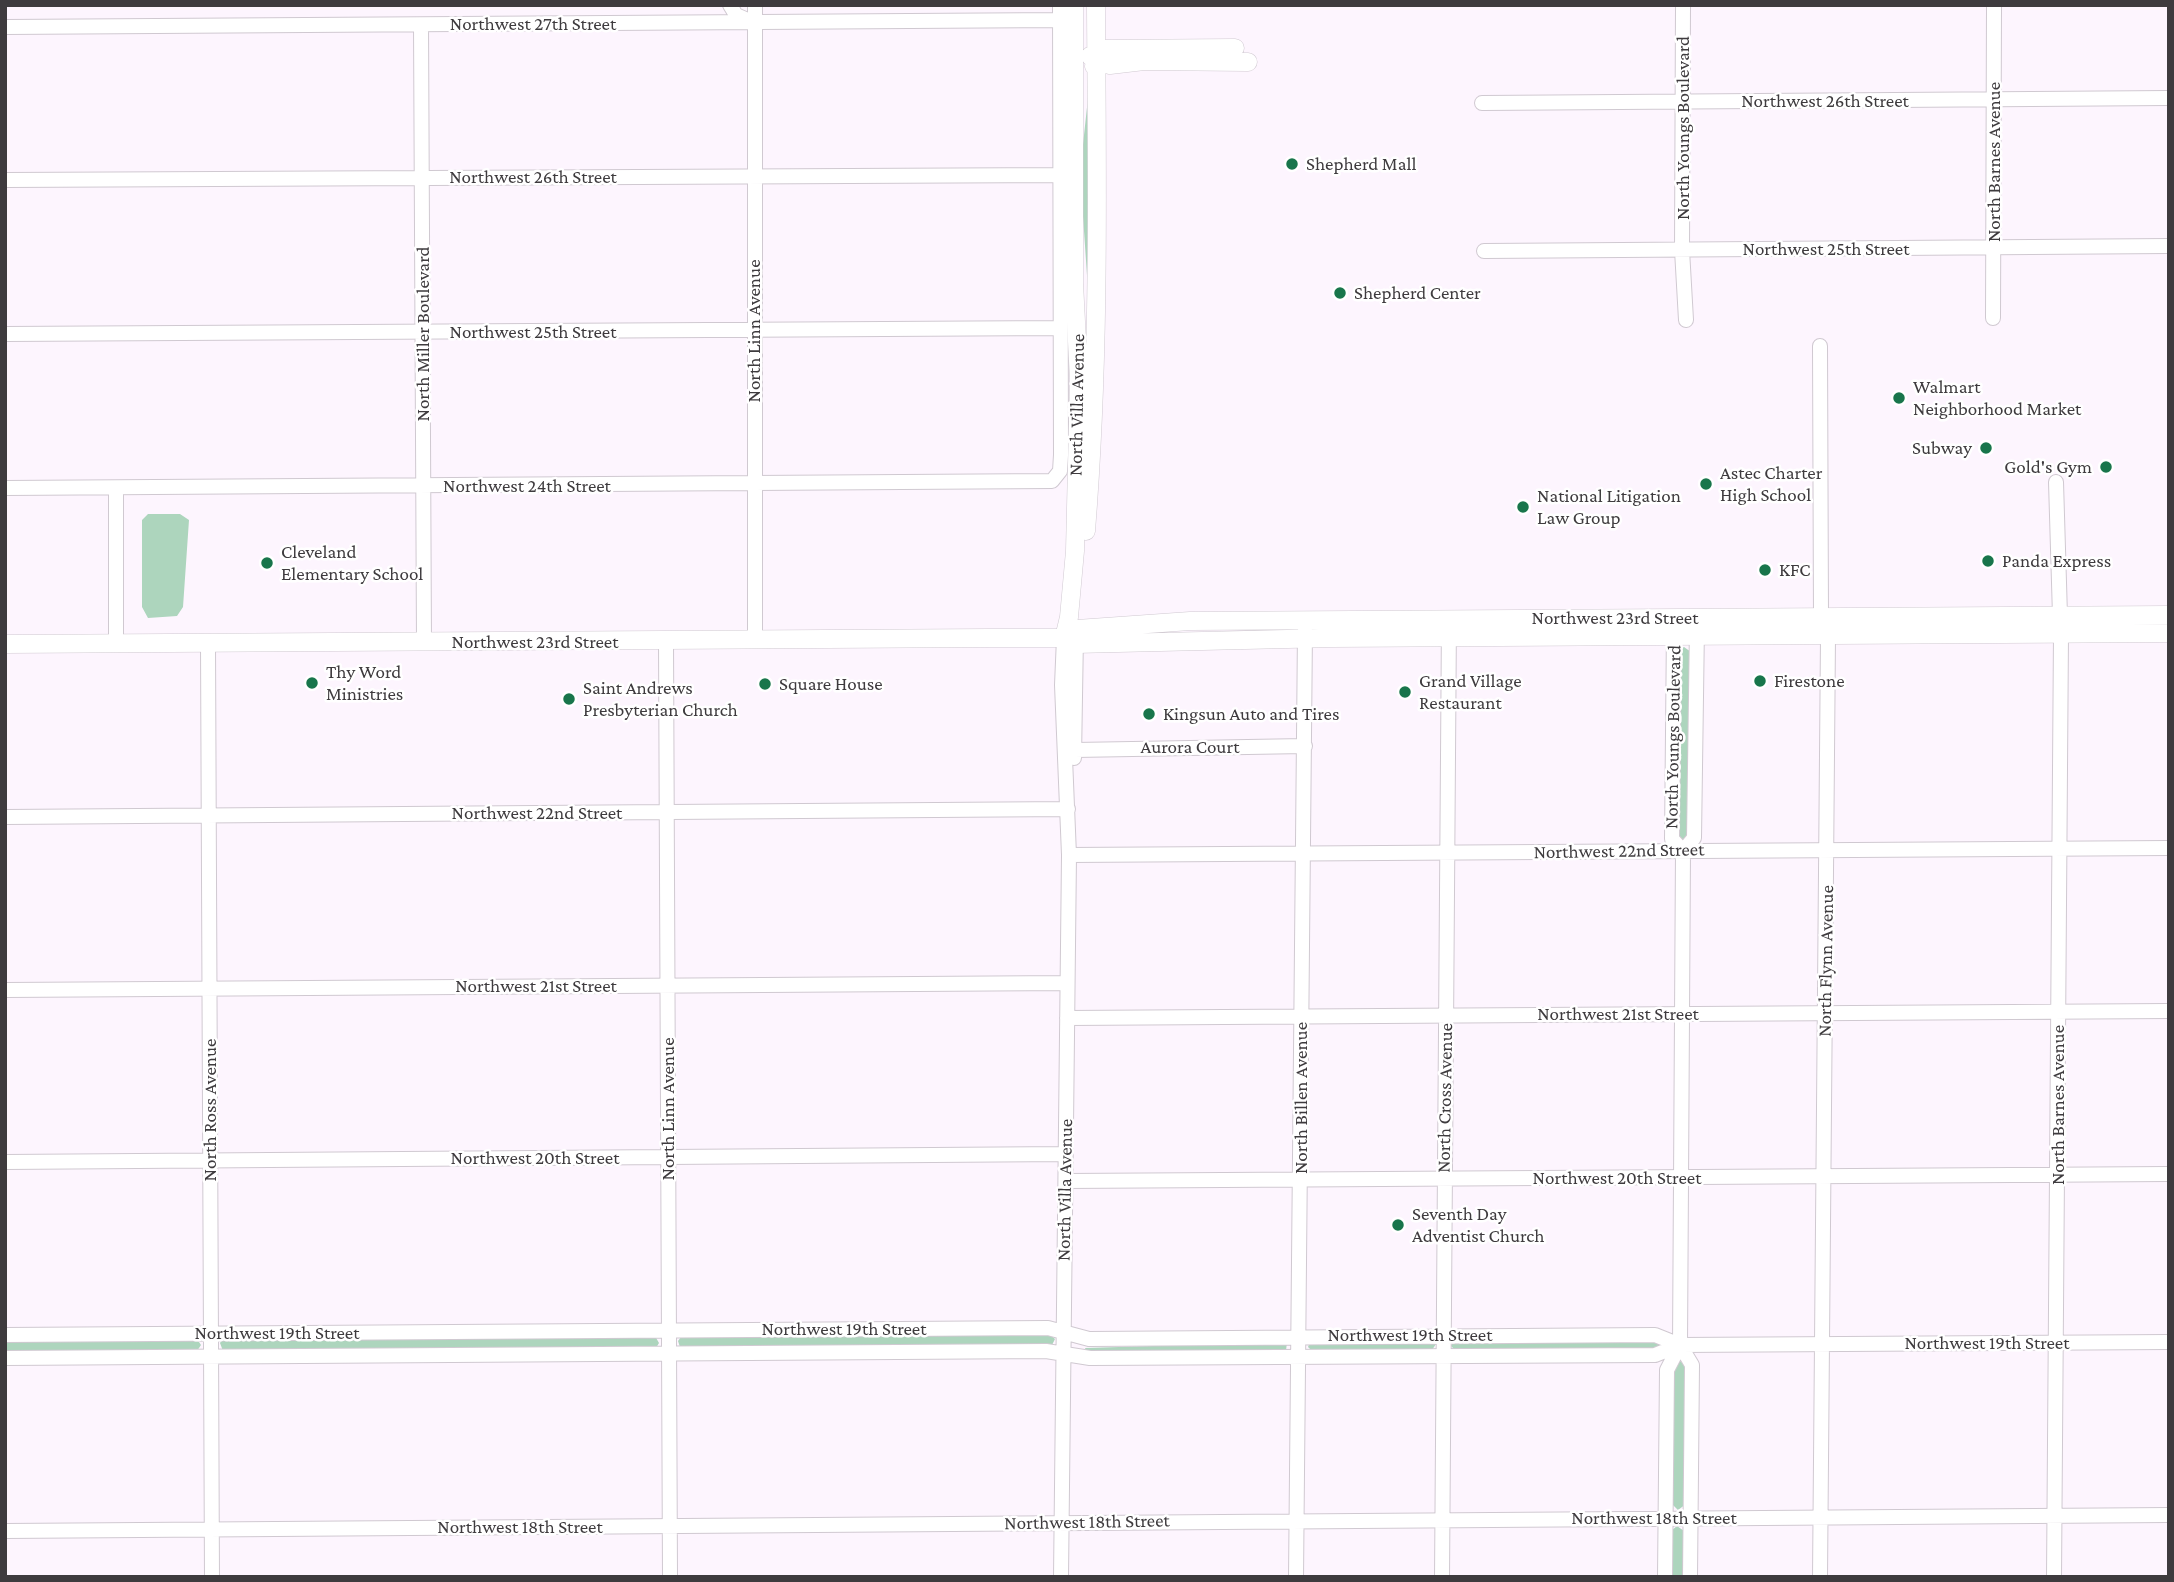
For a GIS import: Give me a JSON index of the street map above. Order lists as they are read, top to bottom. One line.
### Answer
{"streets":{"main road":["North Villa Avenue","Northwest 23rd Street"],"street":["Northwest 27th Street","Northwest 26th Street","North Youngs Boulevard","North Barnes Avenue","Northwest 25th Street","North Linn Avenue","North Miller Boulevard","Northwest 24th Street","Aurora Court","Northwest 22nd Street","North Flynn Avenue","Northwest 21st Street","North Billen Avenue","North Cross Avenue","North Ross Avenue","Northwest 20th Street","Northwest 19th Street","Northwest 18th Street"]},"crossings":[["Northwest 27th Street","North Linn Avenue"],["Northwest 27th Street","North Miller Boulevard"],["Northwest 27th Street","North Villa Avenue"],["Northwest 26th Street","North Youngs Boulevard"],["Northwest 26th Street","North Barnes Avenue"],["Northwest 26th Street","North Linn Avenue"],["Northwest 26th Street","North Miller Boulevard"],["Northwest 26th Street","North Villa Avenue"],["North Youngs Boulevard","Northwest 25th Street"],["North Youngs Boulevard","Northwest 23rd Street"],["North Youngs Boulevard","Northwest 22nd Street"],["North Youngs Boulevard","Northwest 21st Street"],["North Youngs Boulevard","Northwest 20th Street"],["North Youngs Boulevard","Northwest 19th Street"],["North Youngs Boulevard","Northwest 18th Street"],["North Barnes Avenue","Northwest 25th Street"],["North Barnes Avenue","Northwest 23rd Street"],["North Barnes Avenue","Northwest 22nd Street"],["North Barnes Avenue","Northwest 21st Street"],["North Barnes Avenue","Northwest 20th Street"],["North Barnes Avenue","Northwest 19th Street"],["North Barnes Avenue","Northwest 18th Street"],["Northwest 25th Street","North Linn Avenue"],["Northwest 25th Street","North Miller Boulevard"],["Northwest 25th Street","North Villa Avenue"],["North Linn Avenue","Northwest 24th Street"],["North Linn Avenue","Northwest 23rd Street"],["North Linn Avenue","Northwest 22nd Street"],["North Linn Avenue","Northwest 21st Street"],["North Linn Avenue","Northwest 20th Street"],["North Linn Avenue","Northwest 19th Street"],["North Linn Avenue","Northwest 18th Street"],["North Miller Boulevard","Northwest 24th Street"],["North Miller Boulevard","Northwest 23rd Street"],["North Villa Avenue","Northwest 24th Street"],["North Villa Avenue","Northwest 23rd Street"],["North Villa Avenue","Aurora Court"],["North Villa Avenue","Northwest 22nd Street"],["North Villa Avenue","Northwest 21st Street"],["North Villa Avenue","Northwest 20th Street"],["North Villa Avenue","Northwest 19th Street"],["North Villa Avenue","Northwest 18th Street"],["Northwest 23rd Street","North Flynn Avenue"],["Northwest 23rd Street","North Billen Avenue"],["Northwest 23rd Street","North Cross Avenue"],["Northwest 23rd Street","North Ross Avenue"],["Aurora Court","North Billen Avenue"],["Northwest 22nd Street","North Flynn Avenue"],["Northwest 22nd Street","North Billen Avenue"],["Northwest 22nd Street","North Cross Avenue"],["Northwest 22nd Street","North Ross Avenue"],["North Flynn Avenue","Northwest 21st Street"],["North Flynn Avenue","Northwest 20th Street"],["North Flynn Avenue","Northwest 19th Street"],["North Flynn Avenue","Northwest 18th Street"],["Northwest 21st Street","North Billen Avenue"],["Northwest 21st Street","North Cross Avenue"],["Northwest 21st Street","North Ross Avenue"],["North Billen Avenue","Northwest 20th Street"],["North Billen Avenue","Northwest 19th Street"],["North Billen Avenue","Northwest 18th Street"],["North Cross Avenue","Northwest 20th Street"],["North Cross Avenue","Northwest 19th Street"],["North Cross Avenue","Northwest 18th Street"],["North Ross Avenue","Northwest 20th Street"],["North Ross Avenue","Northwest 19th Street"],["North Ross Avenue","Northwest 18th Street"]],"places":["Shepherd Mall","Shepherd Center","Walmart Neighborhood Market","Subway","Gold's Gym","Astec Charter High School","National Litigation Law Group","Panda Express","Cleveland Elementary School","KFC","Firestone","Thy Word Ministries","Square House","Grand Village Restaurant","Saint Andrews Presbyterian Church","Kingsun Auto and Tires","Seventh Day Adventist Church"]}
